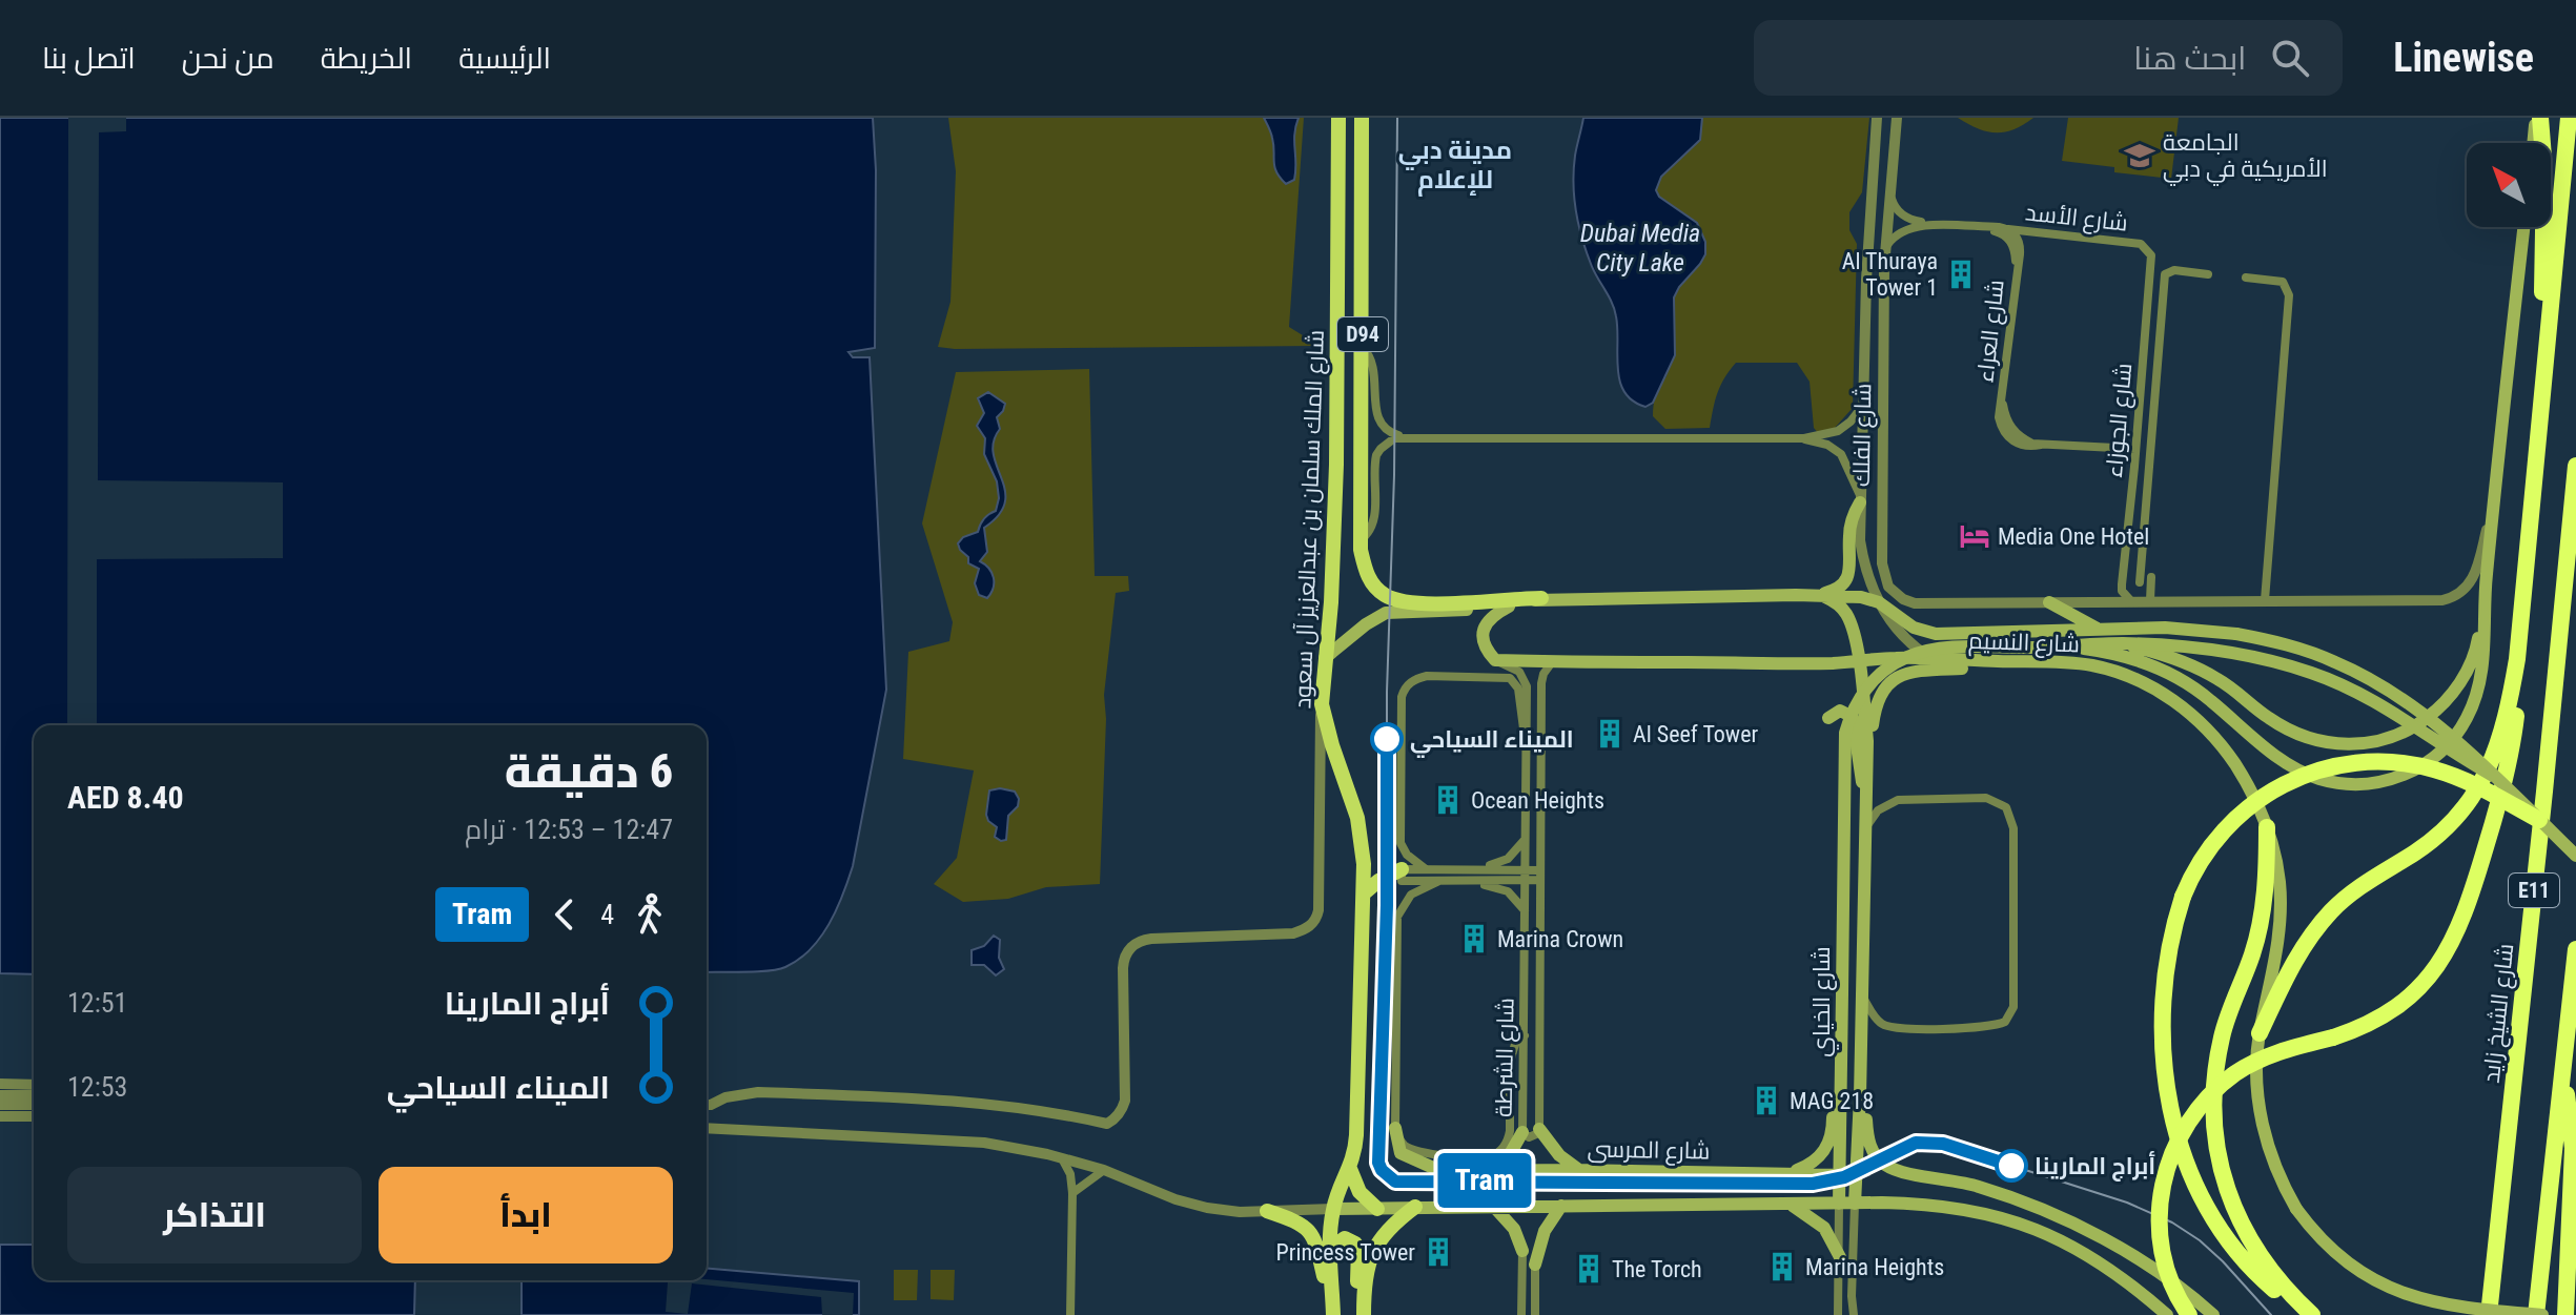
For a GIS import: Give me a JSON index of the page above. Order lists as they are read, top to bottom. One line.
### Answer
{"streets":{"highway":["E11","شارع الشيخ زايد"],"main road":["D94","شارع الملك سلمان بن عبدالعزيز آل سعود","شارع النسيم","شارع الخياي","شارع المرسى"],"street":["شارع الأسد","شارع العراء","شارع الجوزاء","شارع الفلك","شارع الشرطة"]},"crossings":[["شارع الأسد","شارع العراء"],["شارع الأسد","شارع الجوزاء"],["شارع العراء","شارع الجوزاء"],["شارع الفلك","شارع النسيم"],["شارع الملك سلمان بن عبدالعزيز آل سعود","شارع النسيم"],["شارع النسيم","شارع الخياي"],["شارع النسيم","شارع الشرطة"],["شارع الخياي","شارع المرسى"]],"districts":["مدينة دبي للإعلام"],"water":["Dubai Media City Lake"],"places":{"school or university":["الجامعة الأمريكية في دبي"],"building":["Al Thuraya Tower 1","Al Seef Tower","Ocean Heights","Marina Crown","MAG 218","Princess Tower","Marina Heights","The Torch"],"hotel":["Media One Hotel"],"other":["الميناء السياحي","أبراج المارينا"]},"lines":["tram line Tram"],"north":"top left","page":{"header":"Linewise","search":"ابحث هنا","nav":["الرئيسية","الخريطة","من نحن","اتصل بنا"],"on_map":"Tram","heading":["6 دقيقة","12:47 – 12:53 · ترام","AED 8.40"],"legs":["4","Tram"],"list":[{"name":"أبراج المارينا","value":"12:51"},{"name":"الميناء السياحي","value":"12:53"}],"buttons":["ابدأ","التذاكر"]}}
